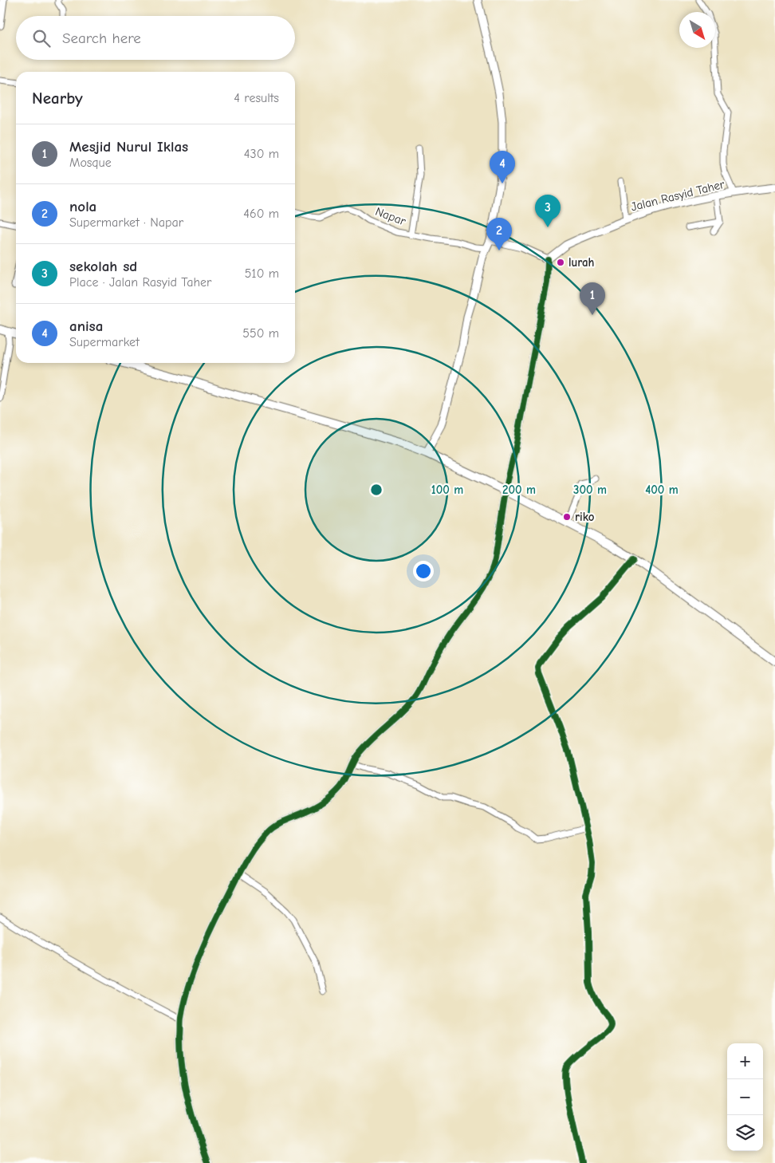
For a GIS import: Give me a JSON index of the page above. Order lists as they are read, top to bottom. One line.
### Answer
{"streets":{"street":["Jalan Rasyid Taher","Napar"]},"places":["lurah","riko"],"north":"bottom right","page":{"search":"Search here","heading":["Nearby","4 results"],"list":[{"mark":"1","name":"Mesjid Nurul Iklas","note":"Mosque","value":"430 m"},{"mark":"2","name":"nola","note":"Supermarket · Napar","value":"460 m"},{"mark":"3","name":"sekolah sd","note":"Place · Jalan Rasyid Taher","value":"510 m"},{"mark":"4","name":"anisa","note":"Supermarket","value":"550 m"}],"pins":["4","3","2","1"],"map_buttons":["+","−"]},"rings":["100 m","200 m","300 m","400 m"]}
